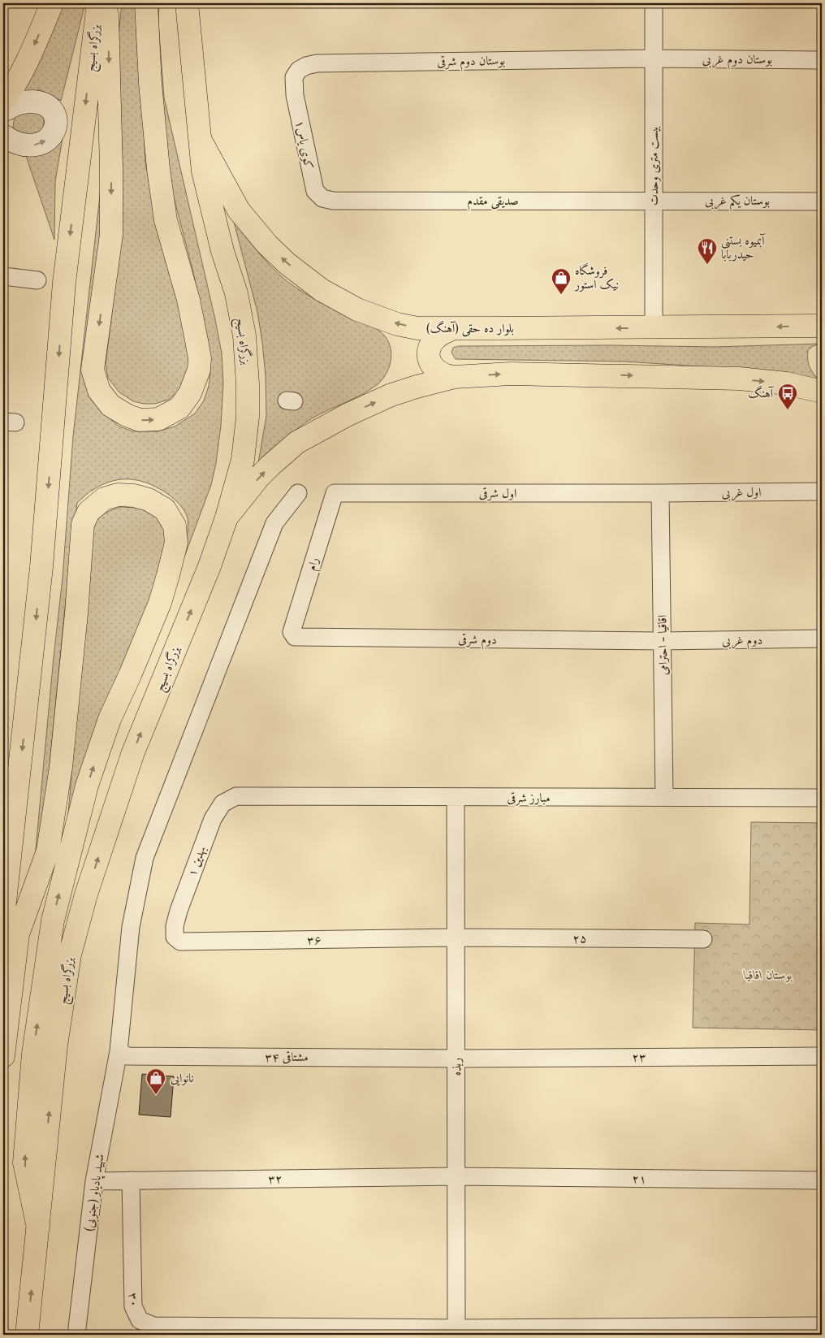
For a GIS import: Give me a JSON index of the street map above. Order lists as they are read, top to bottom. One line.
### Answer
{"streets":{"main road":["بزرگراه بسیج","بلوار ده حقی (آهنگ)"],"street":["بوستان دوم غربی","بوستان دوم شرقی","کوی یاس۱","بیست متری وحدت","صدیقی مقدم","بوستان یکم غربی","اول غربی","اول شرقی","رام","دوم شرقی","دوم غربی","اقاقیا - احترامی","مبارز شرقی","بهدین ۱","۲۵","۳۶","۳۴ مشتاقی","۲۳","ربذه","۳۲","۲۱","شهید پادیاو (جنوبی)","۳۰"]},"crossings":[["بزرگراه بسیج","بلوار ده حقی (آهنگ)"],["بوستان دوم غربی","بوستان دوم شرقی"],["بوستان دوم غربی","بیست متری وحدت"],["بوستان دوم شرقی","کوی یاس۱"],["بوستان دوم شرقی","بیست متری وحدت"],["کوی یاس۱","صدیقی مقدم"],["بیست متری وحدت","صدیقی مقدم"],["بیست متری وحدت","بوستان یکم غربی"],["بیست متری وحدت","بلوار ده حقی (آهنگ)"],["صدیقی مقدم","بوستان یکم غربی"],["اول غربی","اول شرقی"],["اول غربی","اقاقیا - احترامی"],["اول شرقی","رام"],["اول شرقی","اقاقیا - احترامی"],["رام","دوم شرقی"],["دوم شرقی","دوم غربی"],["دوم شرقی","اقاقیا - احترامی"],["دوم غربی","اقاقیا - احترامی"],["اقاقیا - احترامی","مبارز شرقی"],["مبارز شرقی","بهدین ۱"],["مبارز شرقی","ربذه"],["بهدین ۱","۳۶"],["۲۵","۳۶"],["۲۵","ربذه"],["۳۶","ربذه"],["۳۴ مشتاقی","۲۳"],["۳۴ مشتاقی","ربذه"],["۳۴ مشتاقی","شهید پادیاو (جنوبی)"],["۲۳","ربذه"],["ربذه","۳۲"],["ربذه","۲۱"],["ربذه","۳۰"],["۳۲","۲۱"],["۳۲","شهید پادیاو (جنوبی)"],["۳۲","۳۰"]],"parks":["بوستان اقاقیا"],"places":{"restaurant":["آبمیوه بستنی حیدربابا"],"shop":["فروشگاه نیک استور","نانوایی"],"bus stop":["آهنگ"]}}
